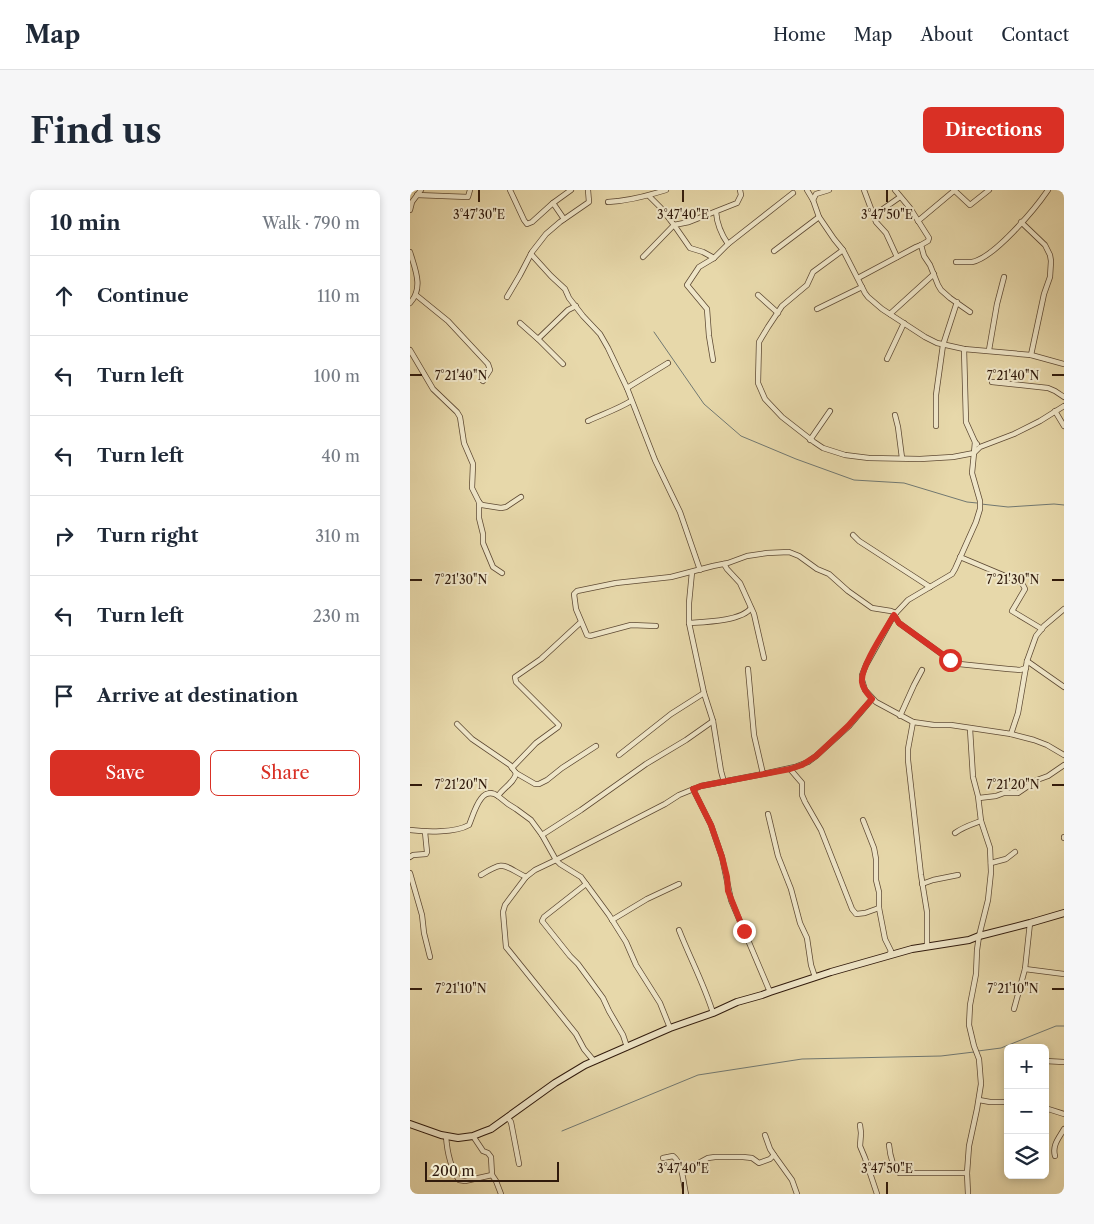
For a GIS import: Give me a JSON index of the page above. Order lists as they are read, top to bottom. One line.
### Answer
{"scale_bar":"200 m","page":{"header":"Map","nav":["Home","Map","About","Contact"],"buttons":["Directions",["Save","Share"]],"title":"Find us","heading":["10 min","Walk · 790 m"],"list":[["Continue","110 m"],["Turn left","100 m"],["Turn left","40 m"],["Turn right","310 m"],["Turn left","230 m"],"Arrive at destination"],"map_buttons":["+","−"],"scale":"200 m"},"coordinates":["3°47'30\"E","3°47'40\"E","3°47'50\"E","7°21'40\"N","7°21'30\"N","7°21'20\"N","7°21'10\"N"]}
